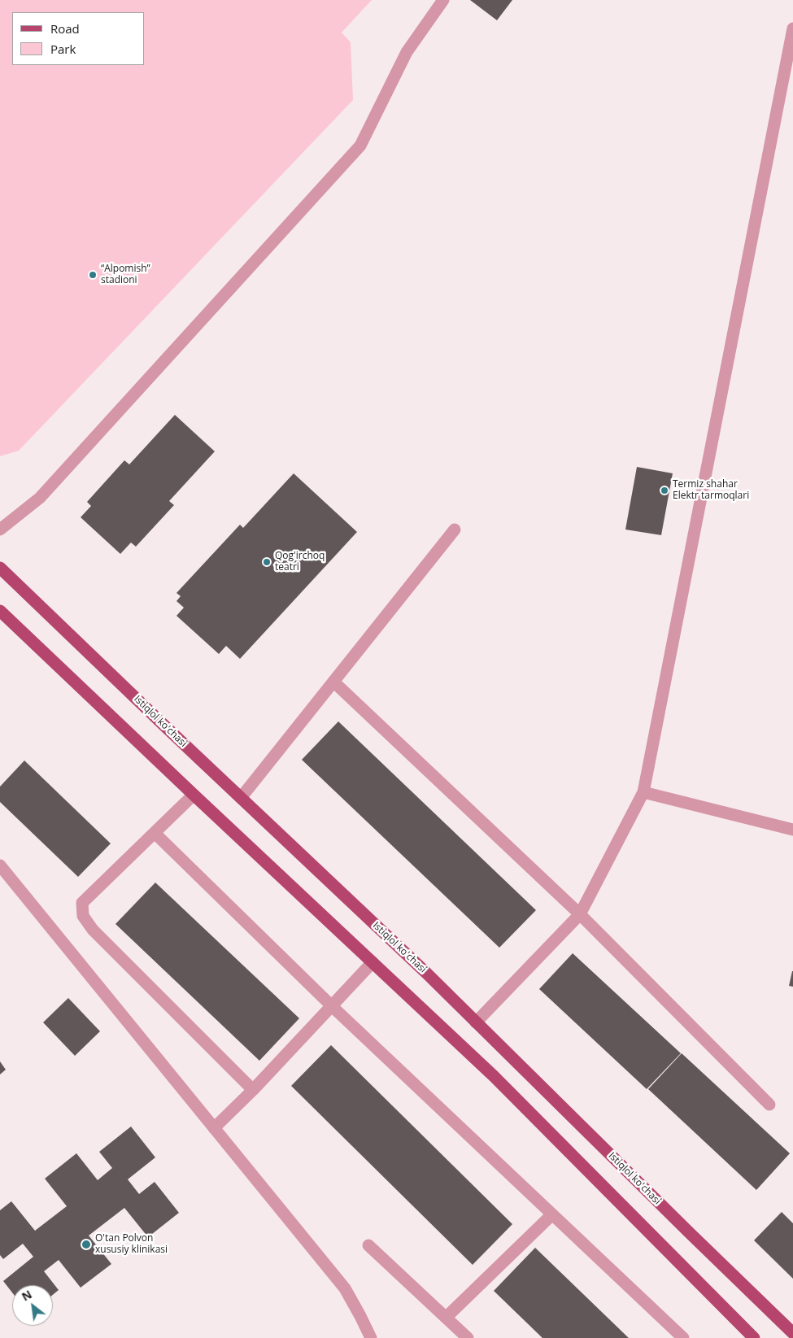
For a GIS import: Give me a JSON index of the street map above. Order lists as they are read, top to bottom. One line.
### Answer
{"streets":{"main road":["Istiqlol ko'chasi"]},"places":["“Alpomish” stadioni","Termiz shahar Elektr tarmoqlari","Qog'irchoq teatri","O'tan Polvon xususiy klinikasi"],"legend":["Road","Park"],"north":"top left"}
